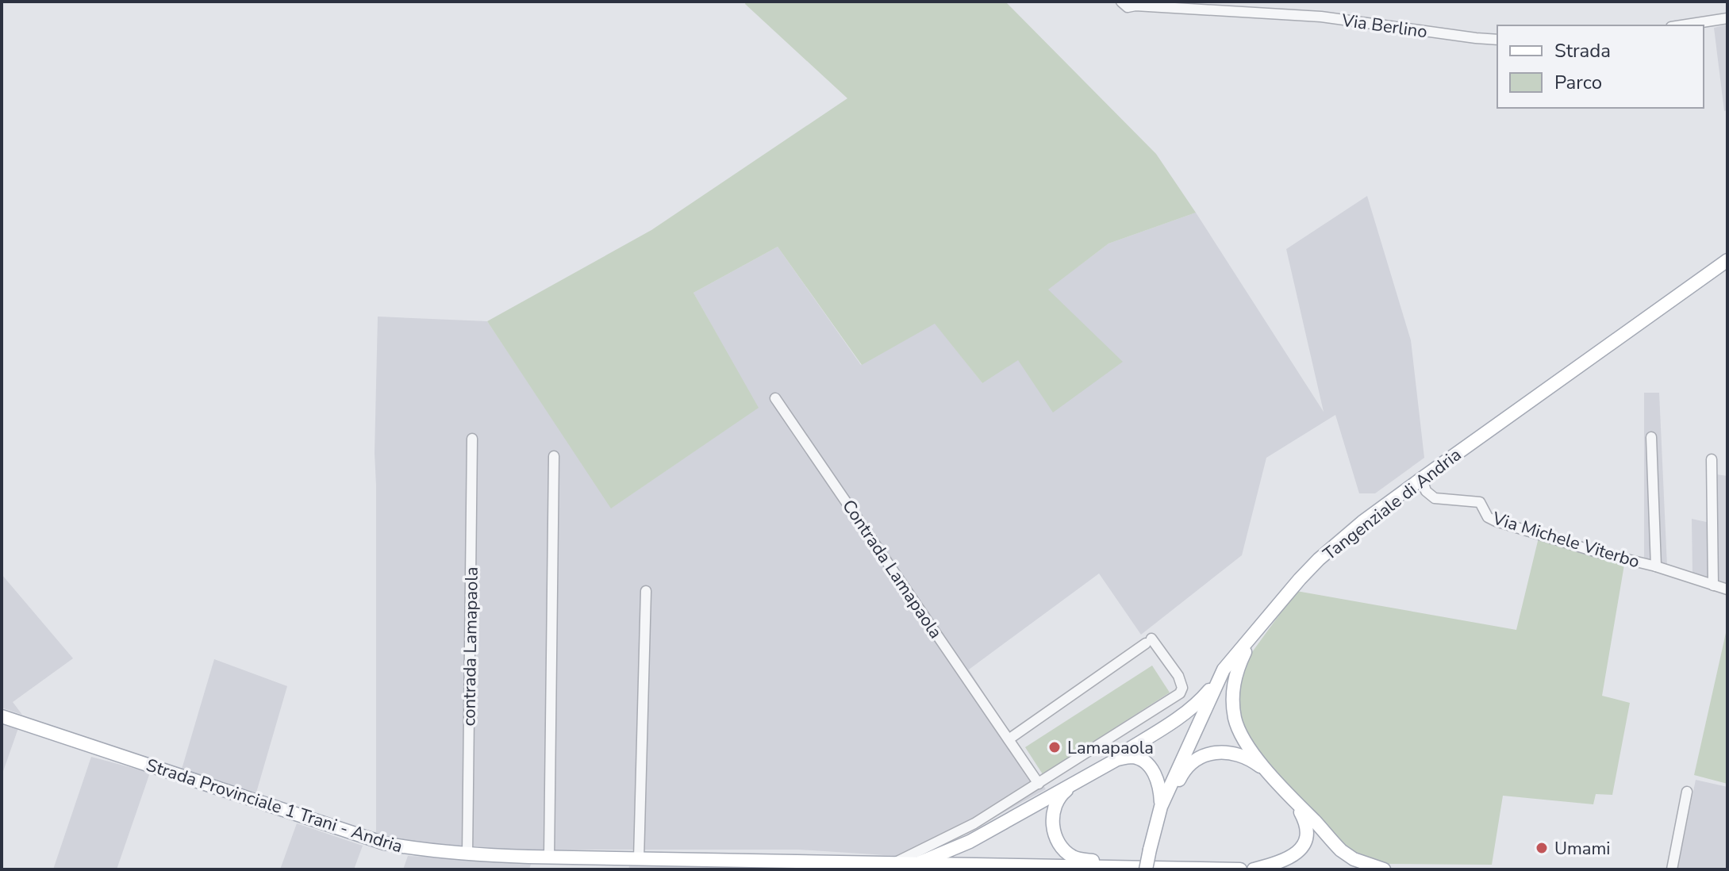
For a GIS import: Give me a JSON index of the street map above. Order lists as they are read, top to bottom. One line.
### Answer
{"streets":{"main road":["Tangenziale di Andria","Strada Provinciale 1 Trani - Andria"],"street":["Via Berlino","Via Michele Viterbo","Contrada Lamapaola","contrada Lamapaola"]},"crossings":[["Tangenziale di Andria","Via Michele Viterbo"],["contrada Lamapaola","Strada Provinciale 1 Trani - Andria"]],"places":["Lamapaola","Umami"],"legend":["Strada","Parco"]}
